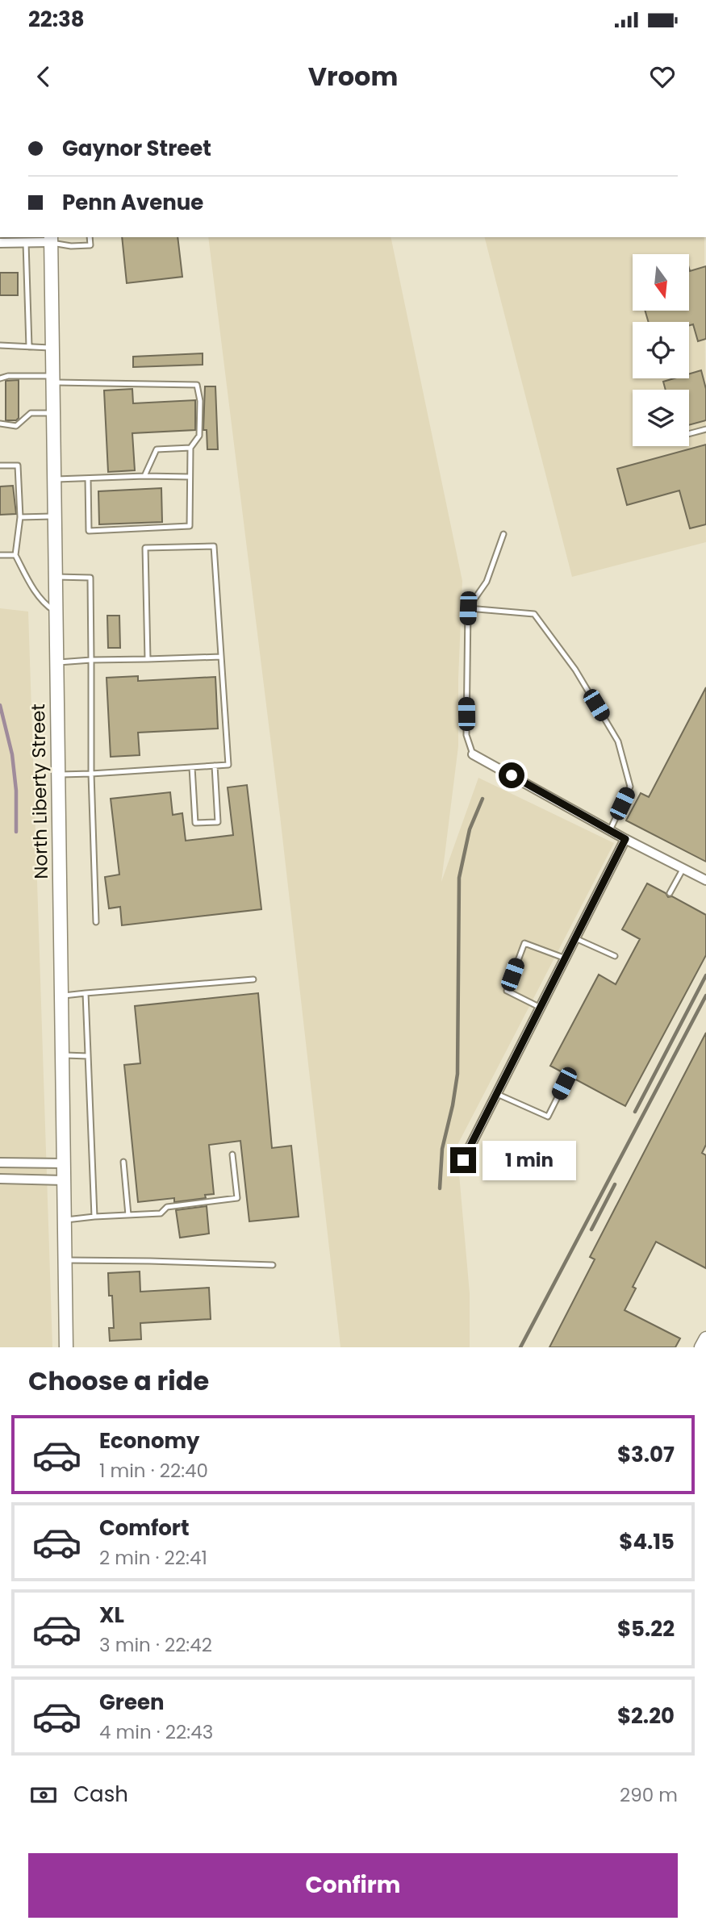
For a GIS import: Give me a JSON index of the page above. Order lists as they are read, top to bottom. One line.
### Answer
{"streets":{"main road":["North Liberty Street"]},"north":"bottom","page":{"status":"22:38","header":"Vroom","banner":["Gaynor Street","Penn Avenue"],"bubble":"1 min","heading":"Choose a ride","list":[{"name":"Economy","note":"1 min · 22:40","value":"$3.07"},{"name":"Comfort","note":"2 min · 22:41","value":"$4.15"},{"name":"XL","note":"3 min · 22:42","value":"$5.22"},{"name":"Green","note":"4 min · 22:43","value":"$2.20"}],"pay":["Cash","290 m"],"buttons":"Confirm"}}
